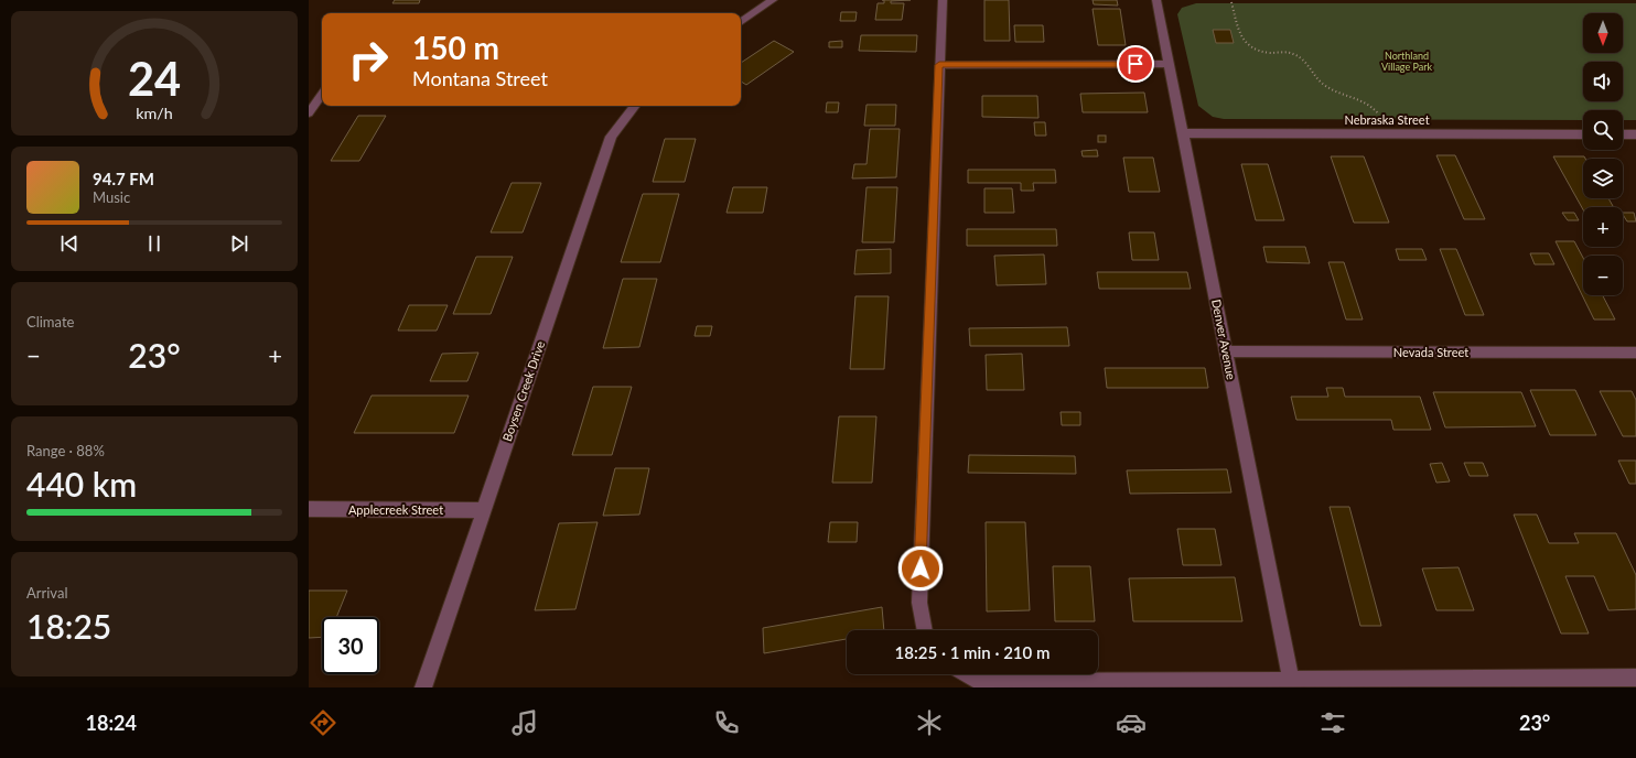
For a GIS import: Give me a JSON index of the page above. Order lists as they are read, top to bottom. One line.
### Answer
{"streets":{"street":["Nebraska Street","Denver Avenue","Nevada Street","Boysen Creek Drive","Applecreek Street"]},"crossings":[["Nebraska Street","Denver Avenue"],["Denver Avenue","Nevada Street"],["Boysen Creek Drive","Applecreek Street"]],"parks":["Northland Village Park"],"north":"bottom","page":{"map_buttons":["+","−"],"turn":["150 m","Montana Street"],"song":["94.7 FM","Music"],"tile":["Climate",["Range · 88%","440 km"],["Arrival","18:25"]],"heat":["−","23°","+"],"limit":"30","trip":"18:25 · 1 min · 210 m","tabs":["18:24","23°"],"gauge":["24","km/h"]}}
